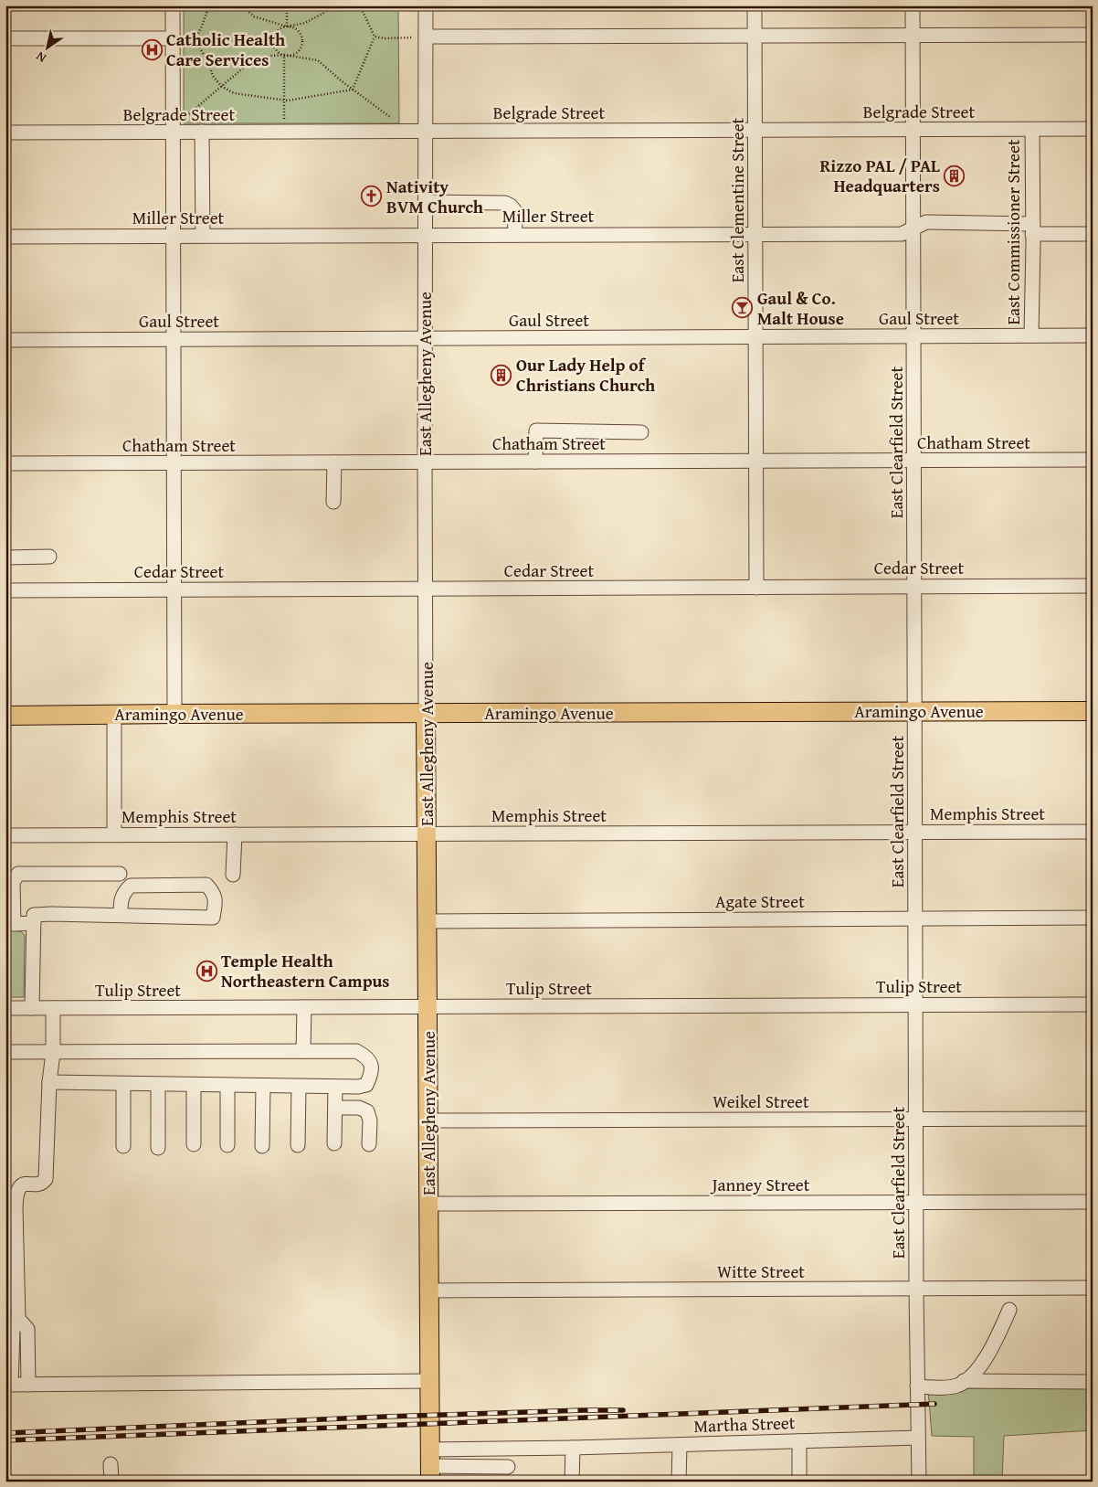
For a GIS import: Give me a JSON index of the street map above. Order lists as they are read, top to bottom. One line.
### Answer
{"streets":{"main road":["East Allegheny Avenue","Aramingo Avenue"],"street":["Belgrade Street","East Clementine Street","Miller Street","East Commissioner Street","Gaul Street","East Clearfield Street","Chatham Street","Cedar Street","Memphis Street","Agate Street","Tulip Street","Weikel Street","Janney Street","Witte Street","Martha Street"]},"crossings":[["Belgrade Street","East Clementine Street"],["Belgrade Street","East Commissioner Street"],["Belgrade Street","East Allegheny Avenue"],["Belgrade Street","East Clearfield Street"],["East Clementine Street","Miller Street"],["East Clementine Street","Gaul Street"],["East Clementine Street","Chatham Street"],["East Clementine Street","Cedar Street"],["Miller Street","East Commissioner Street"],["Miller Street","East Allegheny Avenue"],["Miller Street","East Clearfield Street"],["East Commissioner Street","Gaul Street"],["Gaul Street","East Allegheny Avenue"],["Gaul Street","East Clearfield Street"],["East Allegheny Avenue","Chatham Street"],["East Allegheny Avenue","Cedar Street"],["East Allegheny Avenue","Aramingo Avenue"],["East Allegheny Avenue","Memphis Street"],["East Allegheny Avenue","Agate Street"],["East Allegheny Avenue","Tulip Street"],["East Allegheny Avenue","Weikel Street"],["East Allegheny Avenue","Janney Street"],["East Allegheny Avenue","Witte Street"],["East Allegheny Avenue","Martha Street"],["East Clearfield Street","Chatham Street"],["East Clearfield Street","Cedar Street"],["East Clearfield Street","Aramingo Avenue"],["East Clearfield Street","Memphis Street"],["East Clearfield Street","Agate Street"],["East Clearfield Street","Tulip Street"],["East Clearfield Street","Weikel Street"],["East Clearfield Street","Janney Street"],["East Clearfield Street","Witte Street"],["East Clearfield Street","Martha Street"]],"places":{"hospital":["Catholic Health Care Services","Temple Health Northeastern Campus"],"building":["Rizzo PAL / PAL Headquarters","Our Lady Help of Christians Church"],"church":["Nativity BVM Church"],"bar":["Gaul & Co. Malt House"]},"north":"bottom left"}
